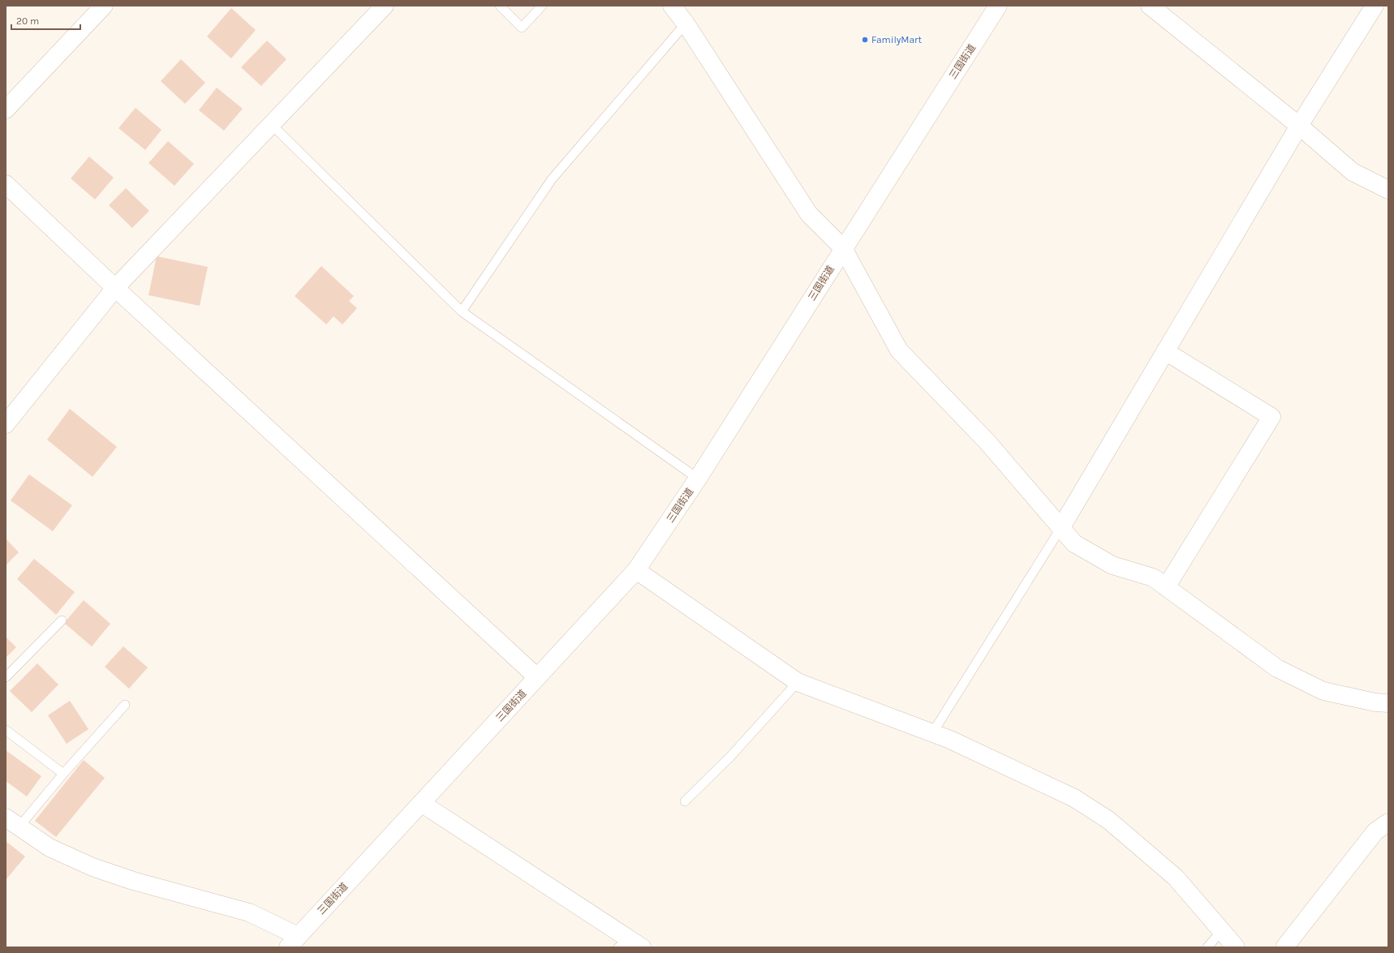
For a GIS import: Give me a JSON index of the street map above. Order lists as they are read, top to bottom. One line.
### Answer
{"streets":{"street":["三国街道"]},"places":["FamilyMart"],"scale_bar":"20 m"}
